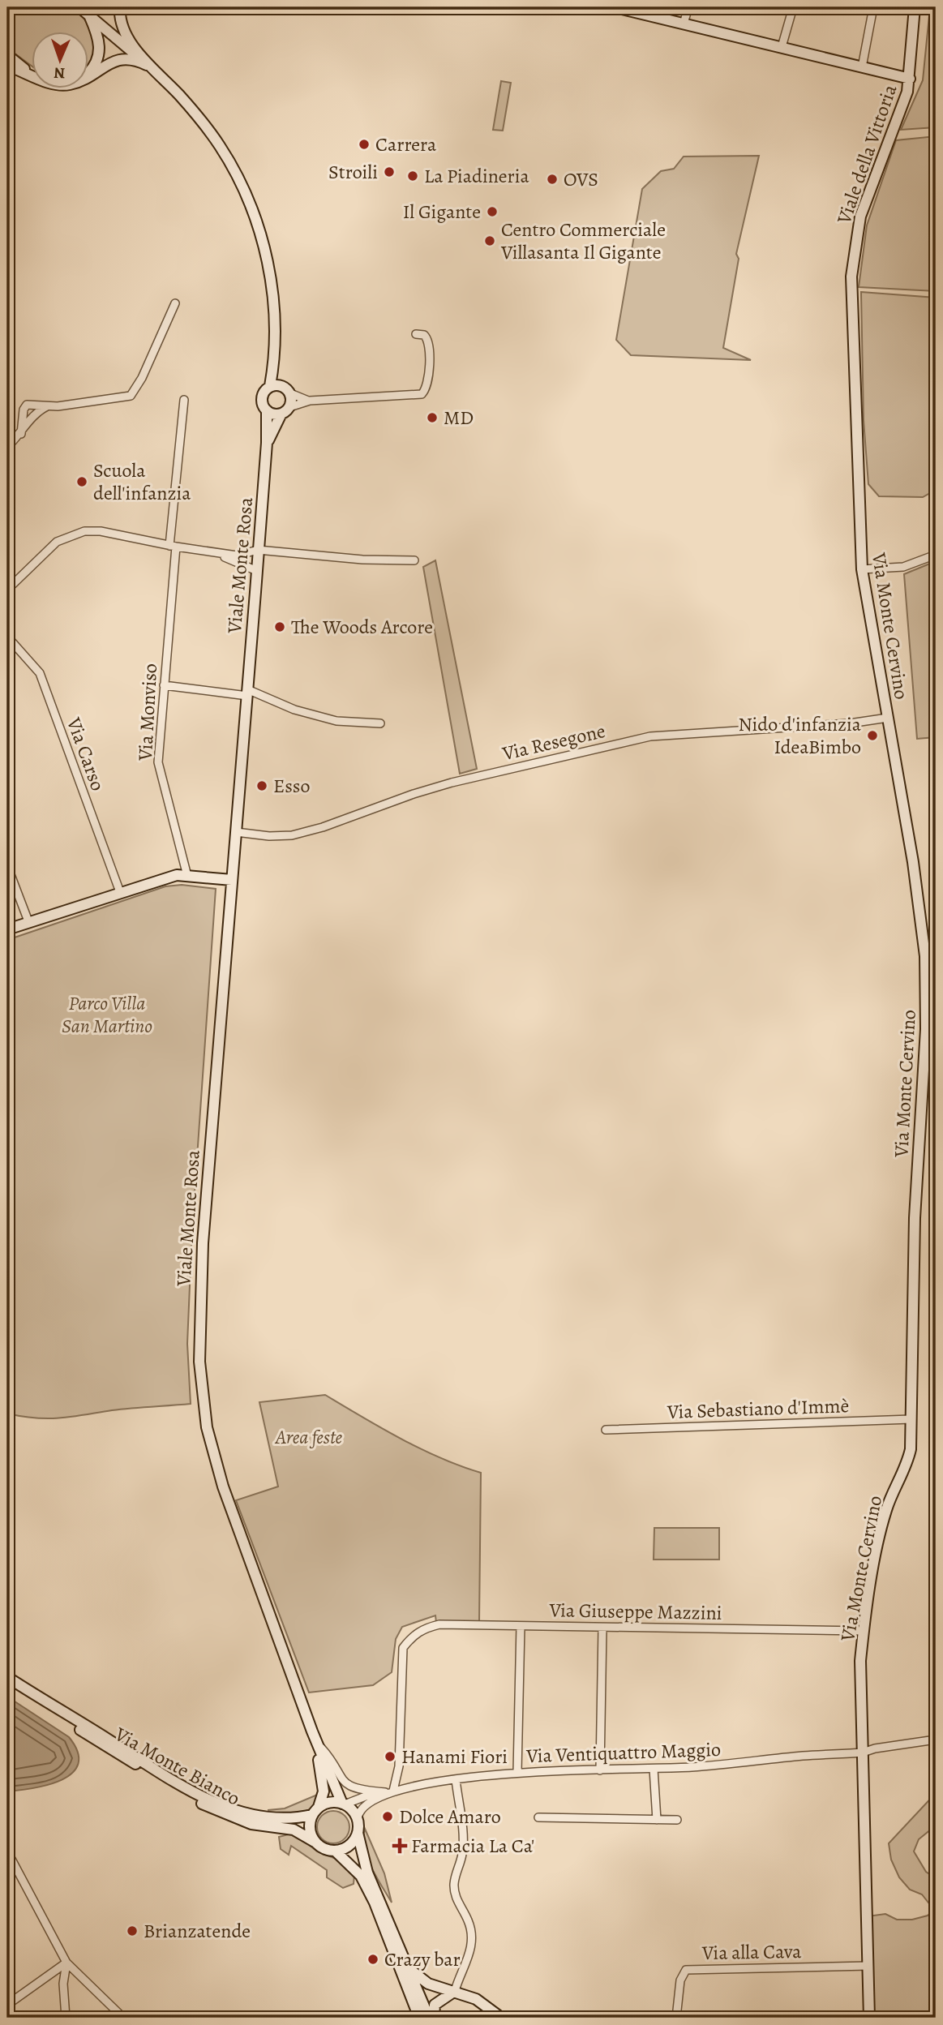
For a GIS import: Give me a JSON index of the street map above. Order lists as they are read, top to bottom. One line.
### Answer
{"streets":{"street":["Viale della Vittoria","Viale Monte Rosa","Via Monte Cervino","Via Monviso","Via Resegone","Via Carso","Via Sebastiano d'Immè","Via Giuseppe Mazzini","Via Ventiquattro Maggio","Via Monte Bianco","Via alla Cava"]},"crossings":[["Viale della Vittoria","Via Monte Cervino"],["Viale Monte Rosa","Via Resegone"],["Viale Monte Rosa","Via Ventiquattro Maggio"],["Viale Monte Rosa","Via Monte Bianco"],["Via Monte Cervino","Via Resegone"],["Via Monte Cervino","Via Sebastiano d'Immè"],["Via Monte Cervino","Via Giuseppe Mazzini"],["Via Monte Cervino","Via Ventiquattro Maggio"],["Via Giuseppe Mazzini","Via Ventiquattro Maggio"],["Via Ventiquattro Maggio","Via Monte Bianco"]],"parks":["Parco Villa San Martino","Area feste"],"places":{"other":["Carrera","Stroili","La Piadineria","OVS","Il Gigante","Centro Commerciale Villasanta Il Gigante","MD","Scuola dell'infanzia","The Woods Arcore","Nido d'infanzia IdeaBimbo","Esso","Hanami Fiori","Dolce Amaro","Brianzatende","Crazy bar"],"health":["Farmacia La Ca'"]},"north":"bottom"}
